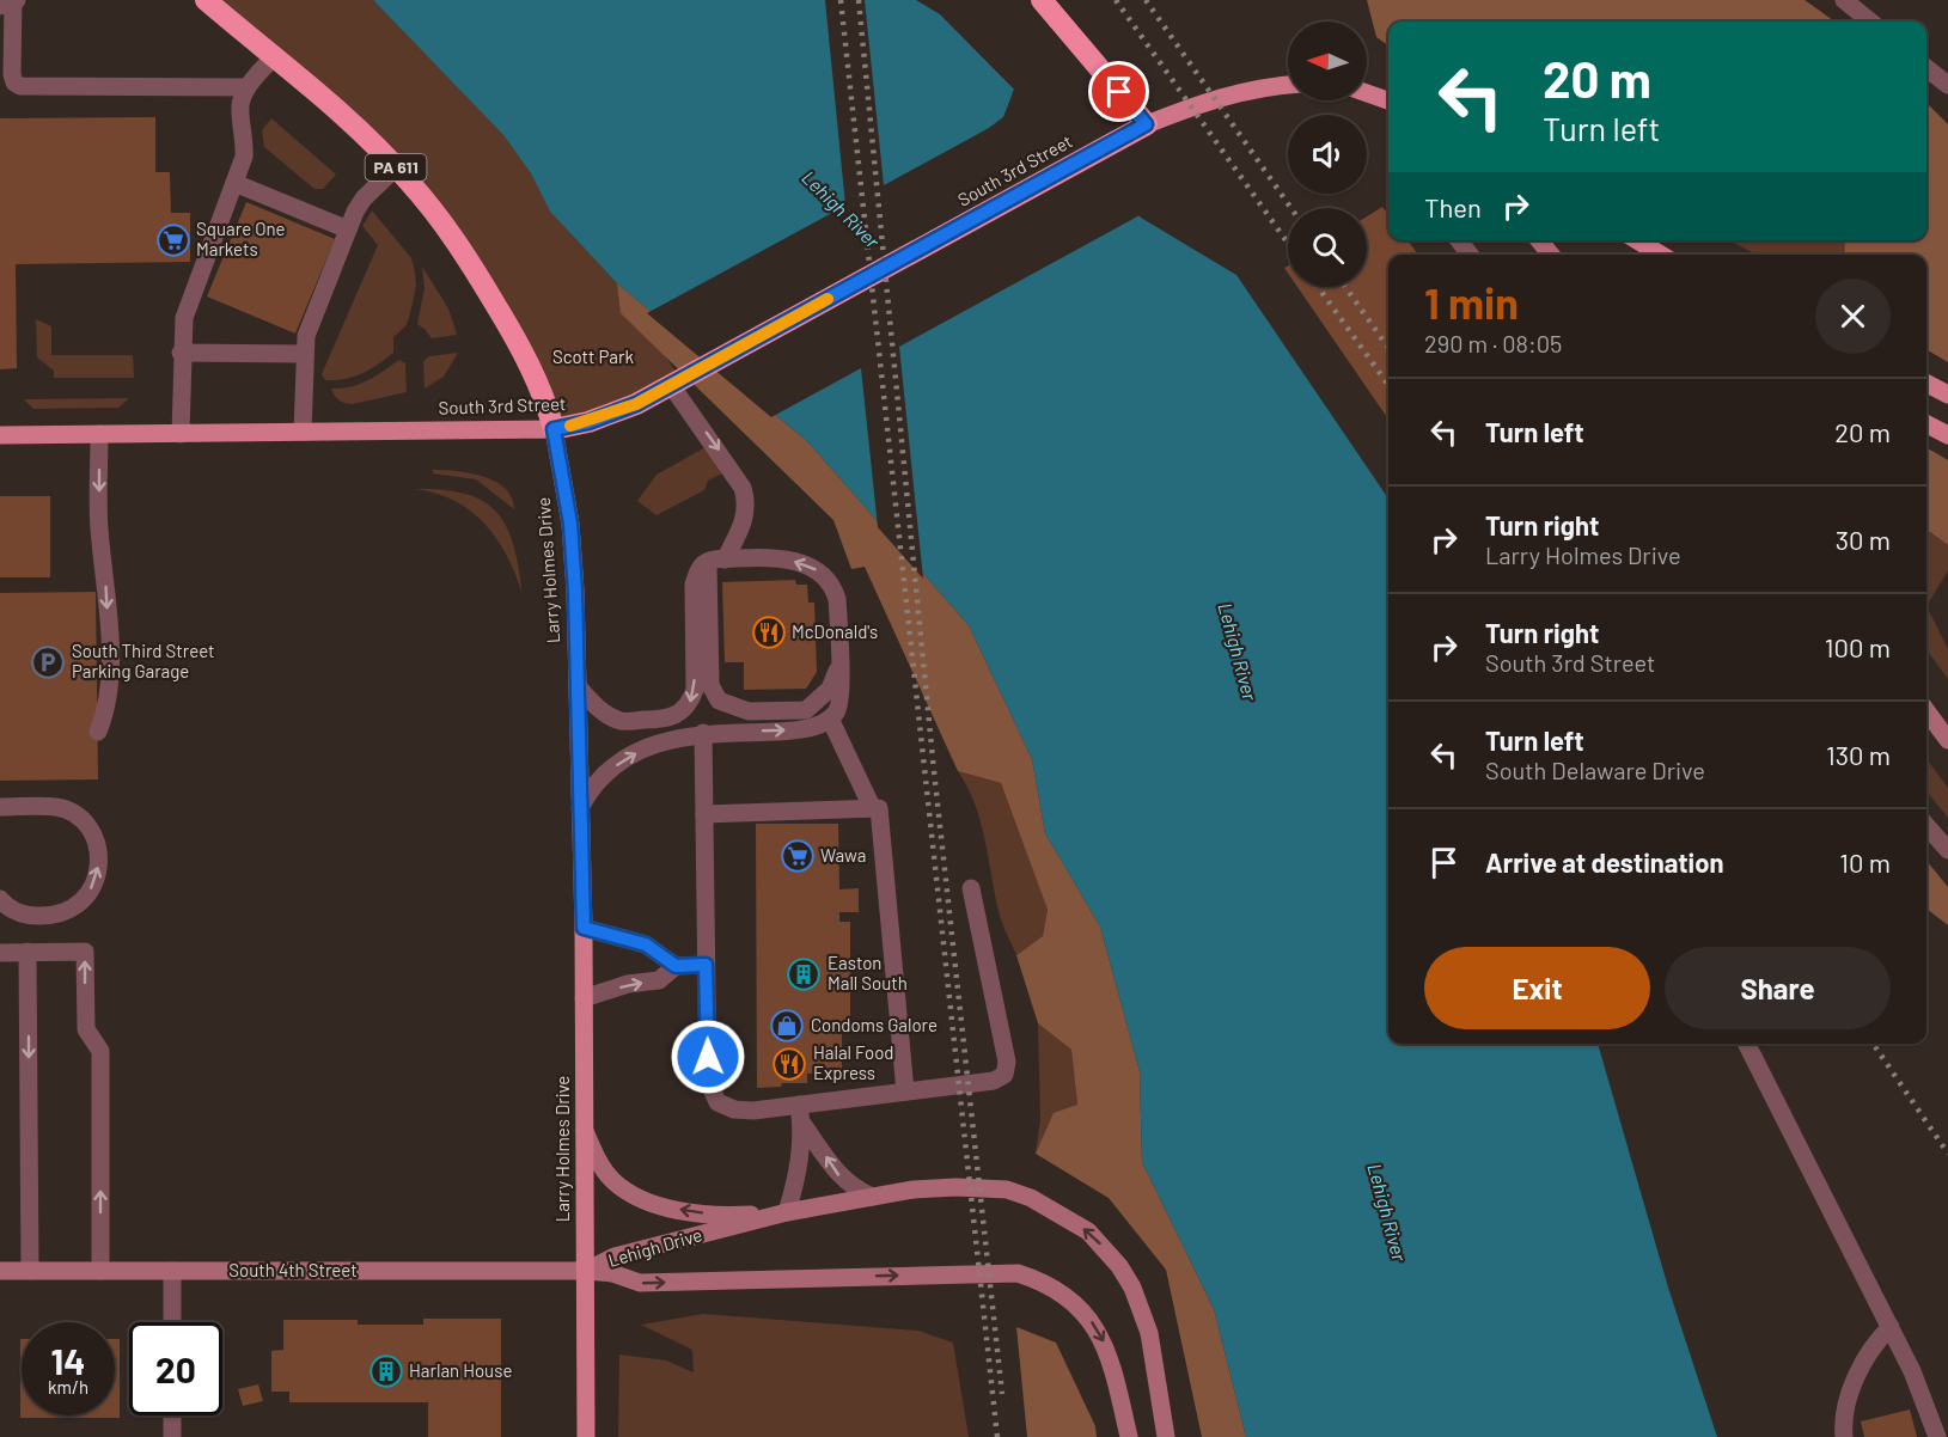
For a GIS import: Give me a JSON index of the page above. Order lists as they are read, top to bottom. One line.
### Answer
{"streets":{"highway":["PA 611","South 3rd Street","Larry Holmes Drive"],"street":["Lehigh Drive","South 4th Street"]},"crossings":[["South 3rd Street","Larry Holmes Drive"],["Larry Holmes Drive","Lehigh Drive"],["Larry Holmes Drive","South 4th Street"],["Lehigh Drive","South 4th Street"]],"water":["Lehigh River"],"parks":["Scott Park"],"places":{"supermarket":["Square One Markets","Wawa"],"restaurant":["McDonald's","Halal Food Express"],"parking":["South Third Street Parking Garage"],"building":["Easton Mall South","Harlan House"],"shop":["Condoms Galore"]},"north":"left","page":{"turn":["20 m","Turn left"],"then":"Then","heading":["1 min","290 m · 08:05"],"list":[{"name":"Turn left","value":"20 m"},{"name":"Turn right","note":"Larry Holmes Drive","value":"30 m"},{"name":"Turn right","note":"South 3rd Street","value":"100 m"},{"name":"Turn left","note":"South Delaware Drive","value":"130 m"},{"name":"Arrive at destination","value":"10 m"}],"buttons":["Exit","Share"],"speed":"14 km/h","limit":"20"}}
